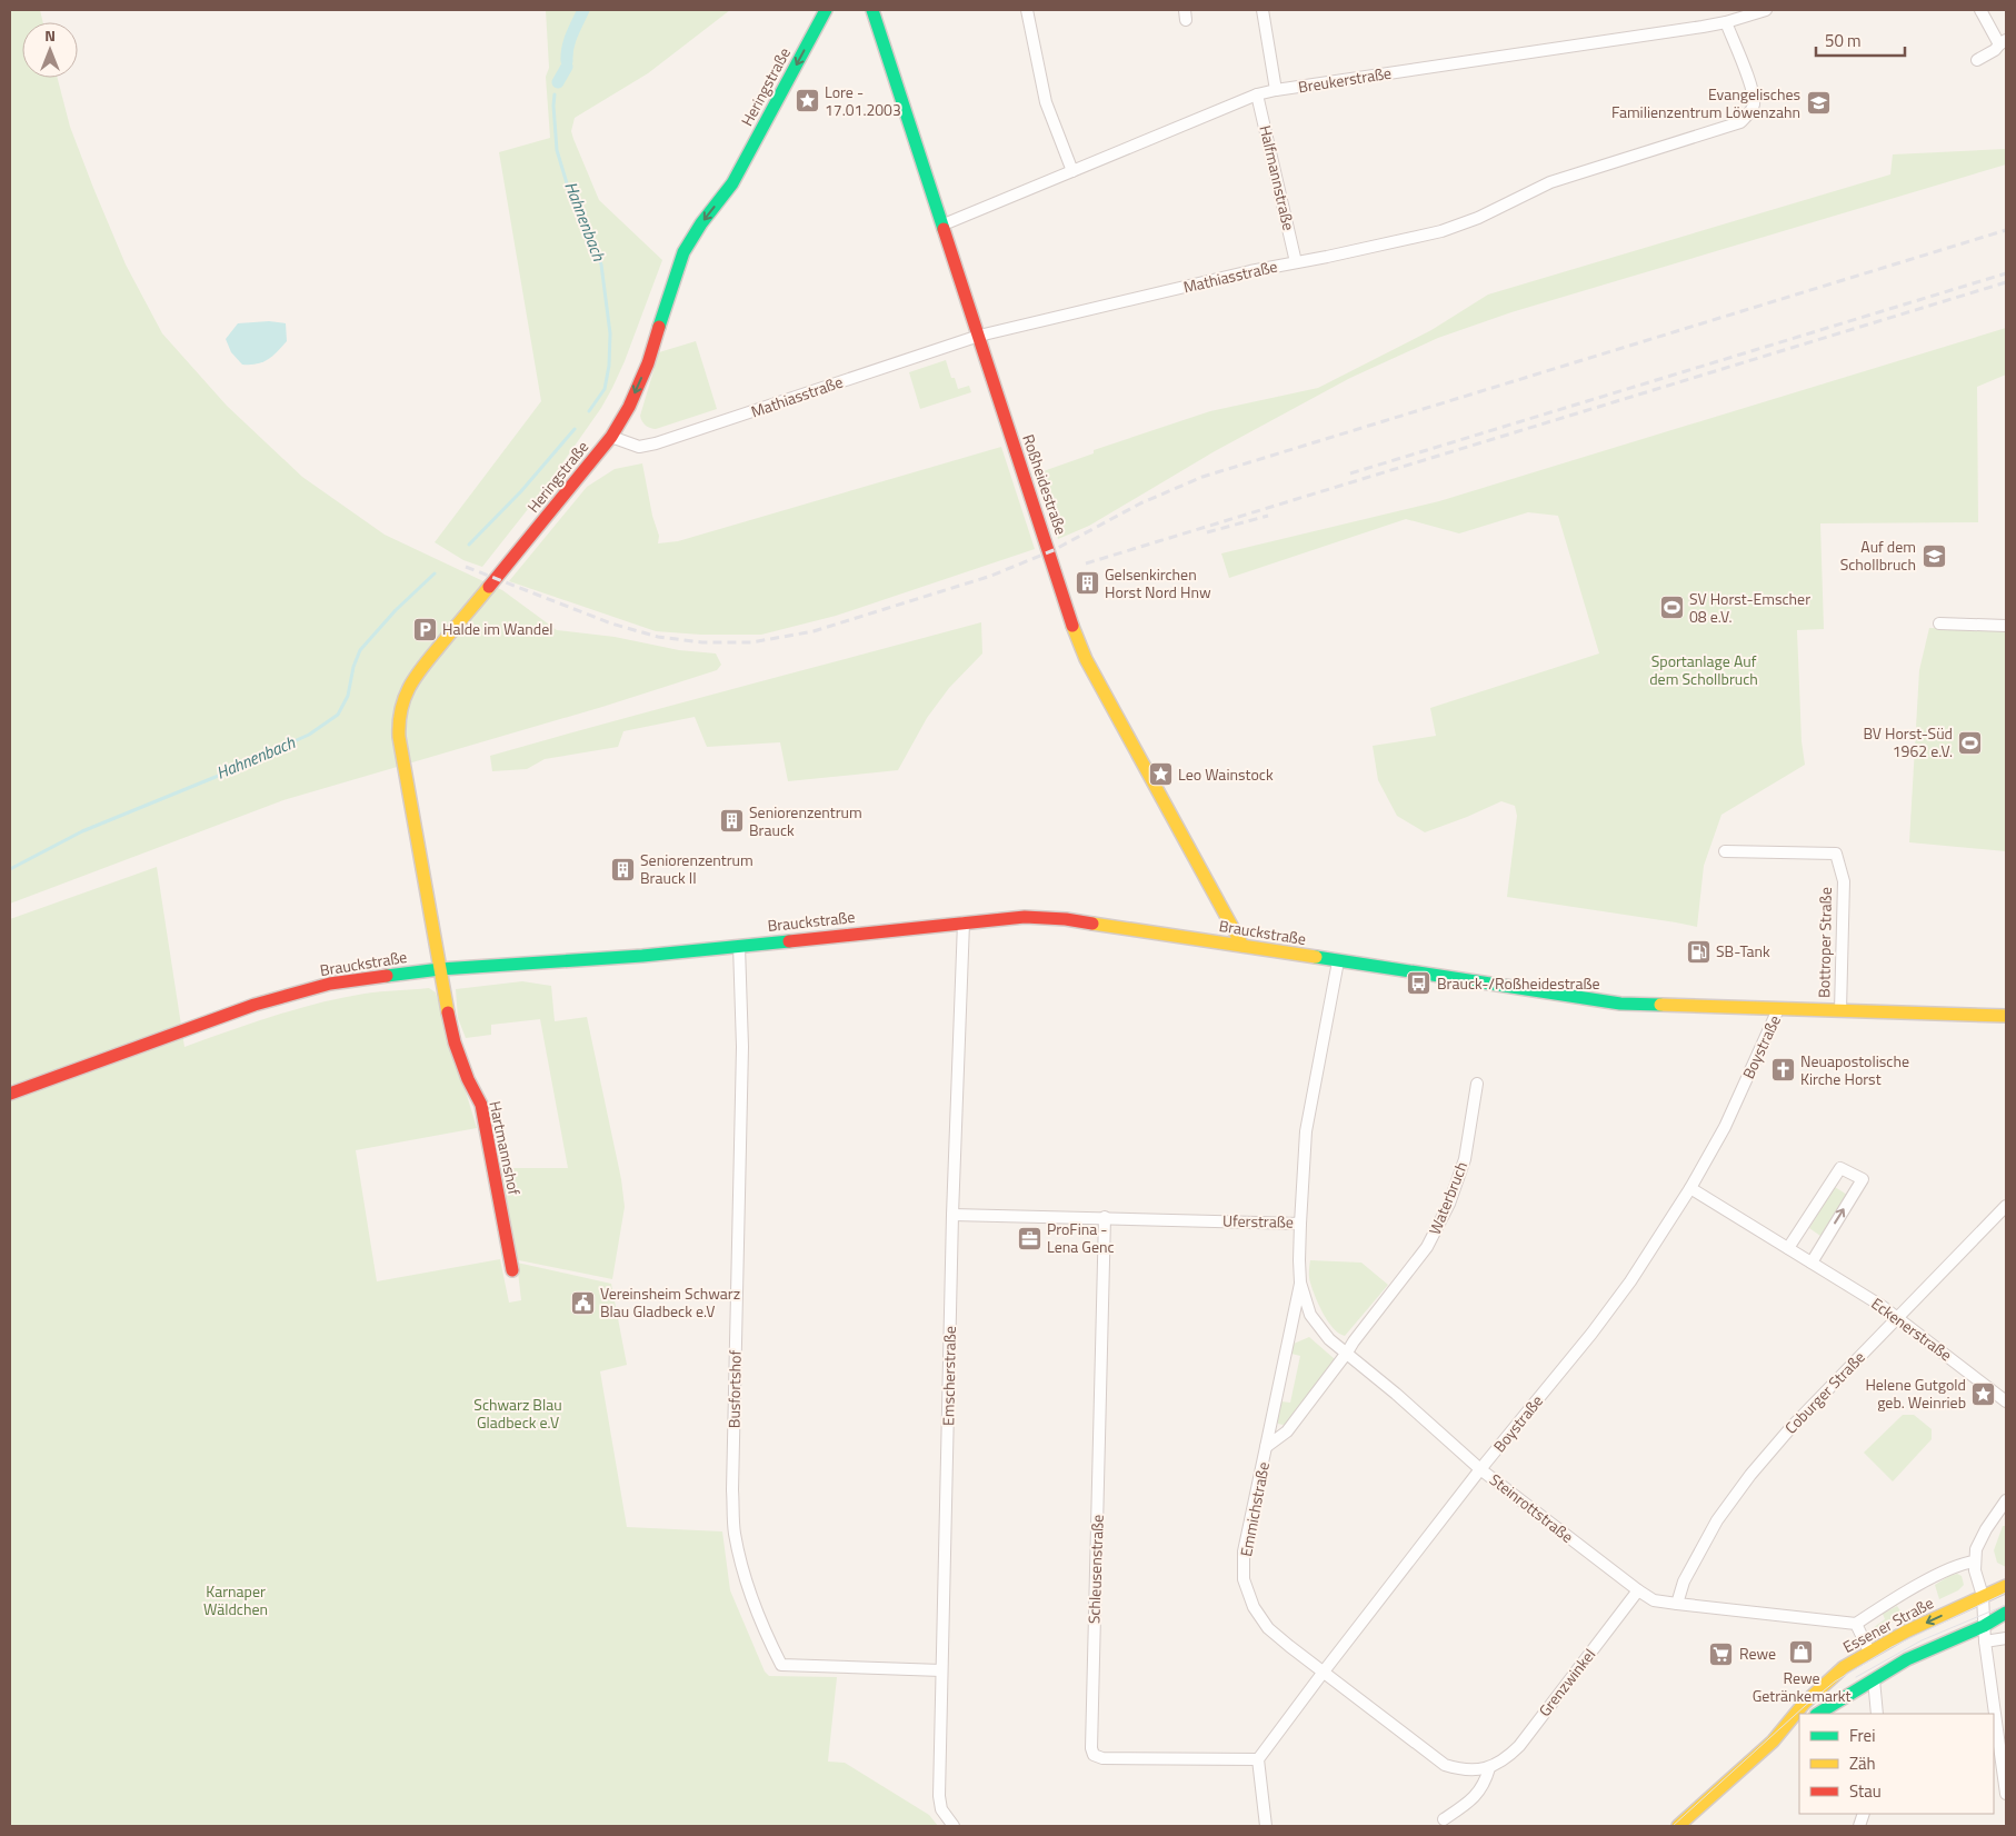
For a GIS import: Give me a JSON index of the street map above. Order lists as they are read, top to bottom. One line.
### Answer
{"streets":{"main road":["Heringstraße","Roßheidestraße","Brauckstraße","Bottroper Straße","Hartmannshof","Essener Straße"],"street":["Breukerstraße","Halfmannstraße","Mathiasstraße","Boystraße","Waterbruch","Uferstraße","Eckenerstraße","Emscherstraße","Busfortshof","Coburger Straße","Steinrottstraße","Emmichstraße","Schleusenstraße","Grenzwinkel"]},"crossings":[["Breukerstraße","Halfmannstraße"],["Breukerstraße","Mathiasstraße"],["Breukerstraße","Roßheidestraße"],["Heringstraße","Mathiasstraße"],["Heringstraße","Brauckstraße"],["Heringstraße","Hartmannshof"],["Halfmannstraße","Mathiasstraße"],["Mathiasstraße","Roßheidestraße"],["Roßheidestraße","Brauckstraße"],["Brauckstraße","Bottroper Straße"],["Brauckstraße","Hartmannshof"],["Brauckstraße","Uferstraße"],["Brauckstraße","Emscherstraße"],["Brauckstraße","Busfortshof"],["Bottroper Straße","Boystraße"],["Boystraße","Eckenerstraße"],["Boystraße","Steinrottstraße"],["Boystraße","Emmichstraße"],["Boystraße","Schleusenstraße"],["Waterbruch","Steinrottstraße"],["Waterbruch","Emmichstraße"],["Uferstraße","Emscherstraße"],["Uferstraße","Steinrottstraße"],["Uferstraße","Schleusenstraße"],["Eckenerstraße","Coburger Straße"],["Emscherstraße","Busfortshof"],["Coburger Straße","Steinrottstraße"],["Steinrottstraße","Emmichstraße"],["Steinrottstraße","Essener Straße"],["Steinrottstraße","Grenzwinkel"]],"one_way":["Heringstraße"],"water":["Hahnenbach"],"parks":["Sportanlage Auf dem Schollbruch","Schwarz Blau Gladbeck e.V","Karnaper Wäldchen"],"places":{"place":["Lore - 17.01.2003","Leo Wainstock","Helene Gutgold geb. Weinrieb"],"school or university":["Evangelisches Familienzentrum Löwenzahn","Auf dem Schollbruch"],"building":["Gelsenkirchen Horst Nord Hnw","Seniorenzentrum Brauck","Seniorenzentrum Brauck II"],"sports":["SV Horst-Emscher 08 e.V.","BV Horst-Süd 1962 e.V."],"parking":["Halde im Wandel"],"fuel station":["SB-Tank"],"bus stop":["Brauck-/Roßheidestraße"],"church":["Neuapostolische Kirche Horst"],"office":["ProFina - Lena Genc"],"public building":["Vereinsheim Schwarz Blau Gladbeck e.V"],"shop":["Rewe Getränkemarkt"],"supermarket":["Rewe"]},"legend":["Frei","Zäh","Stau"],"scale_bar":"50 m","north":"top"}
